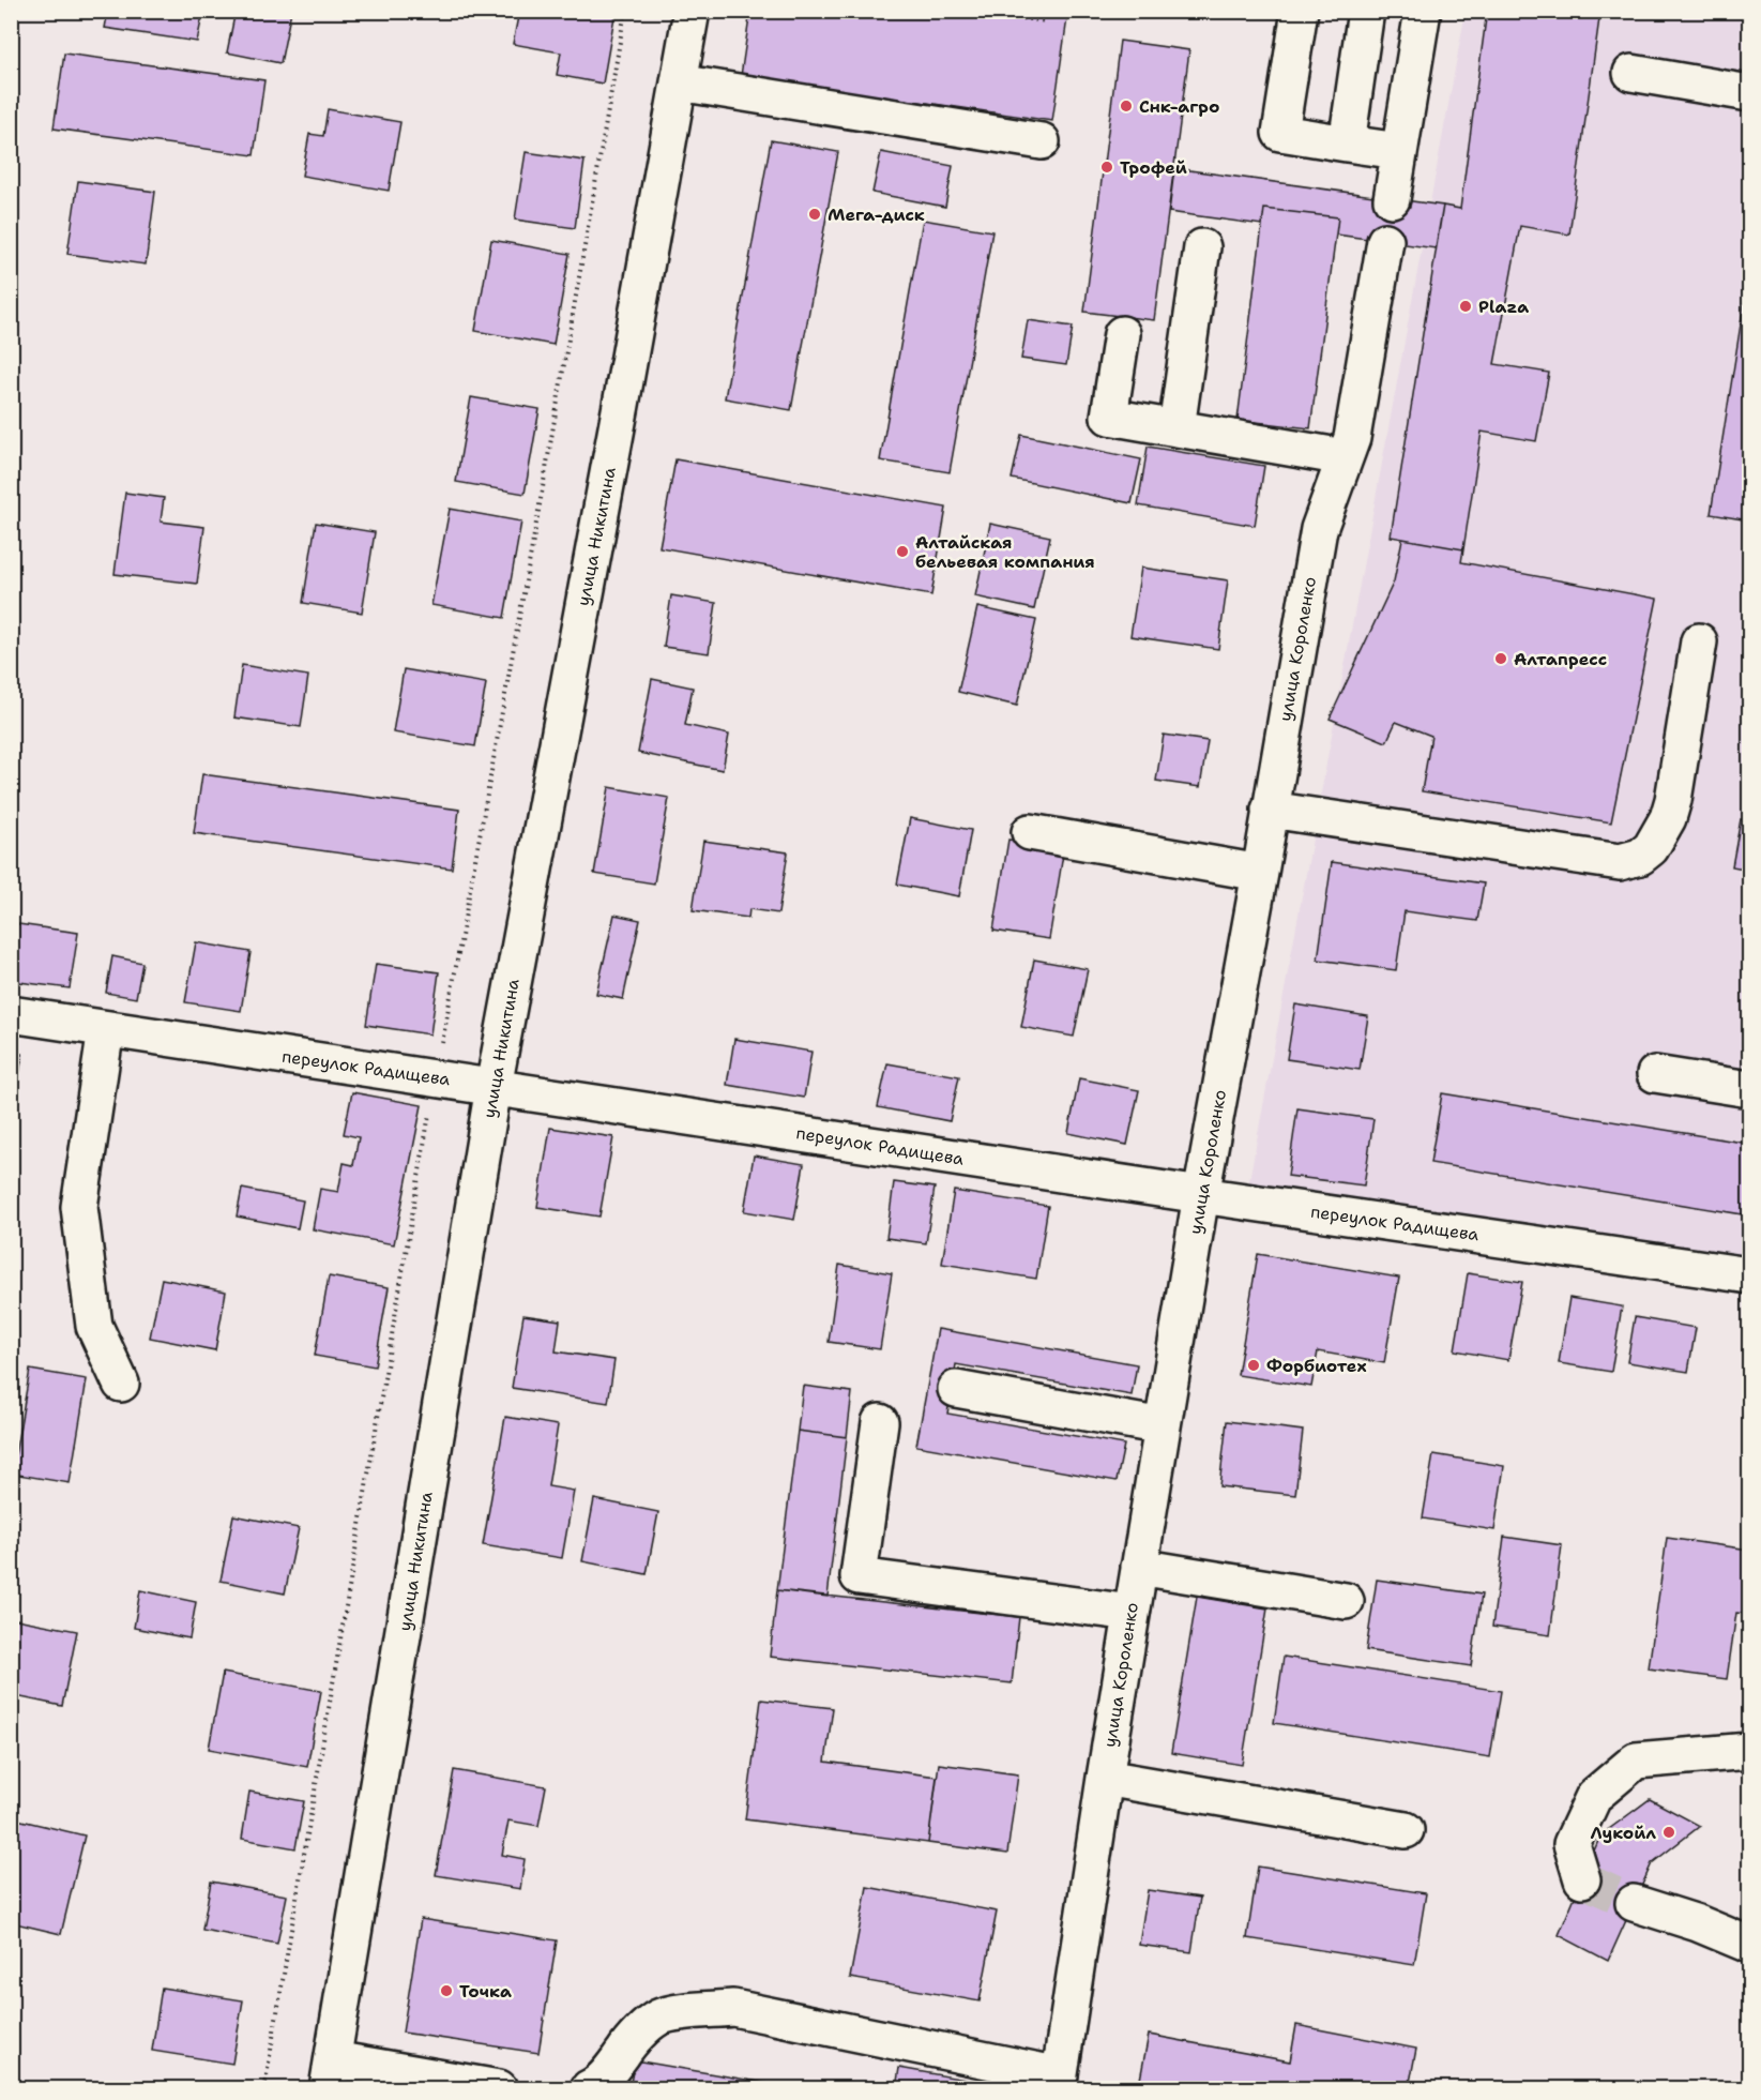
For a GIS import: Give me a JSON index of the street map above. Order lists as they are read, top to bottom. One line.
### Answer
{"streets":{"street":["улица Никитина","улица Короленко","переулок Радищева"]},"crossings":[["улица Никитина","переулок Радищева"],["улица Короленко","переулок Радищева"]],"places":["Снк-агро","Трофей","Мега-диск","Plaza","Алтайская бельевая компания","Алтапресс","Форбиотех","Лукойл","Точка"]}
